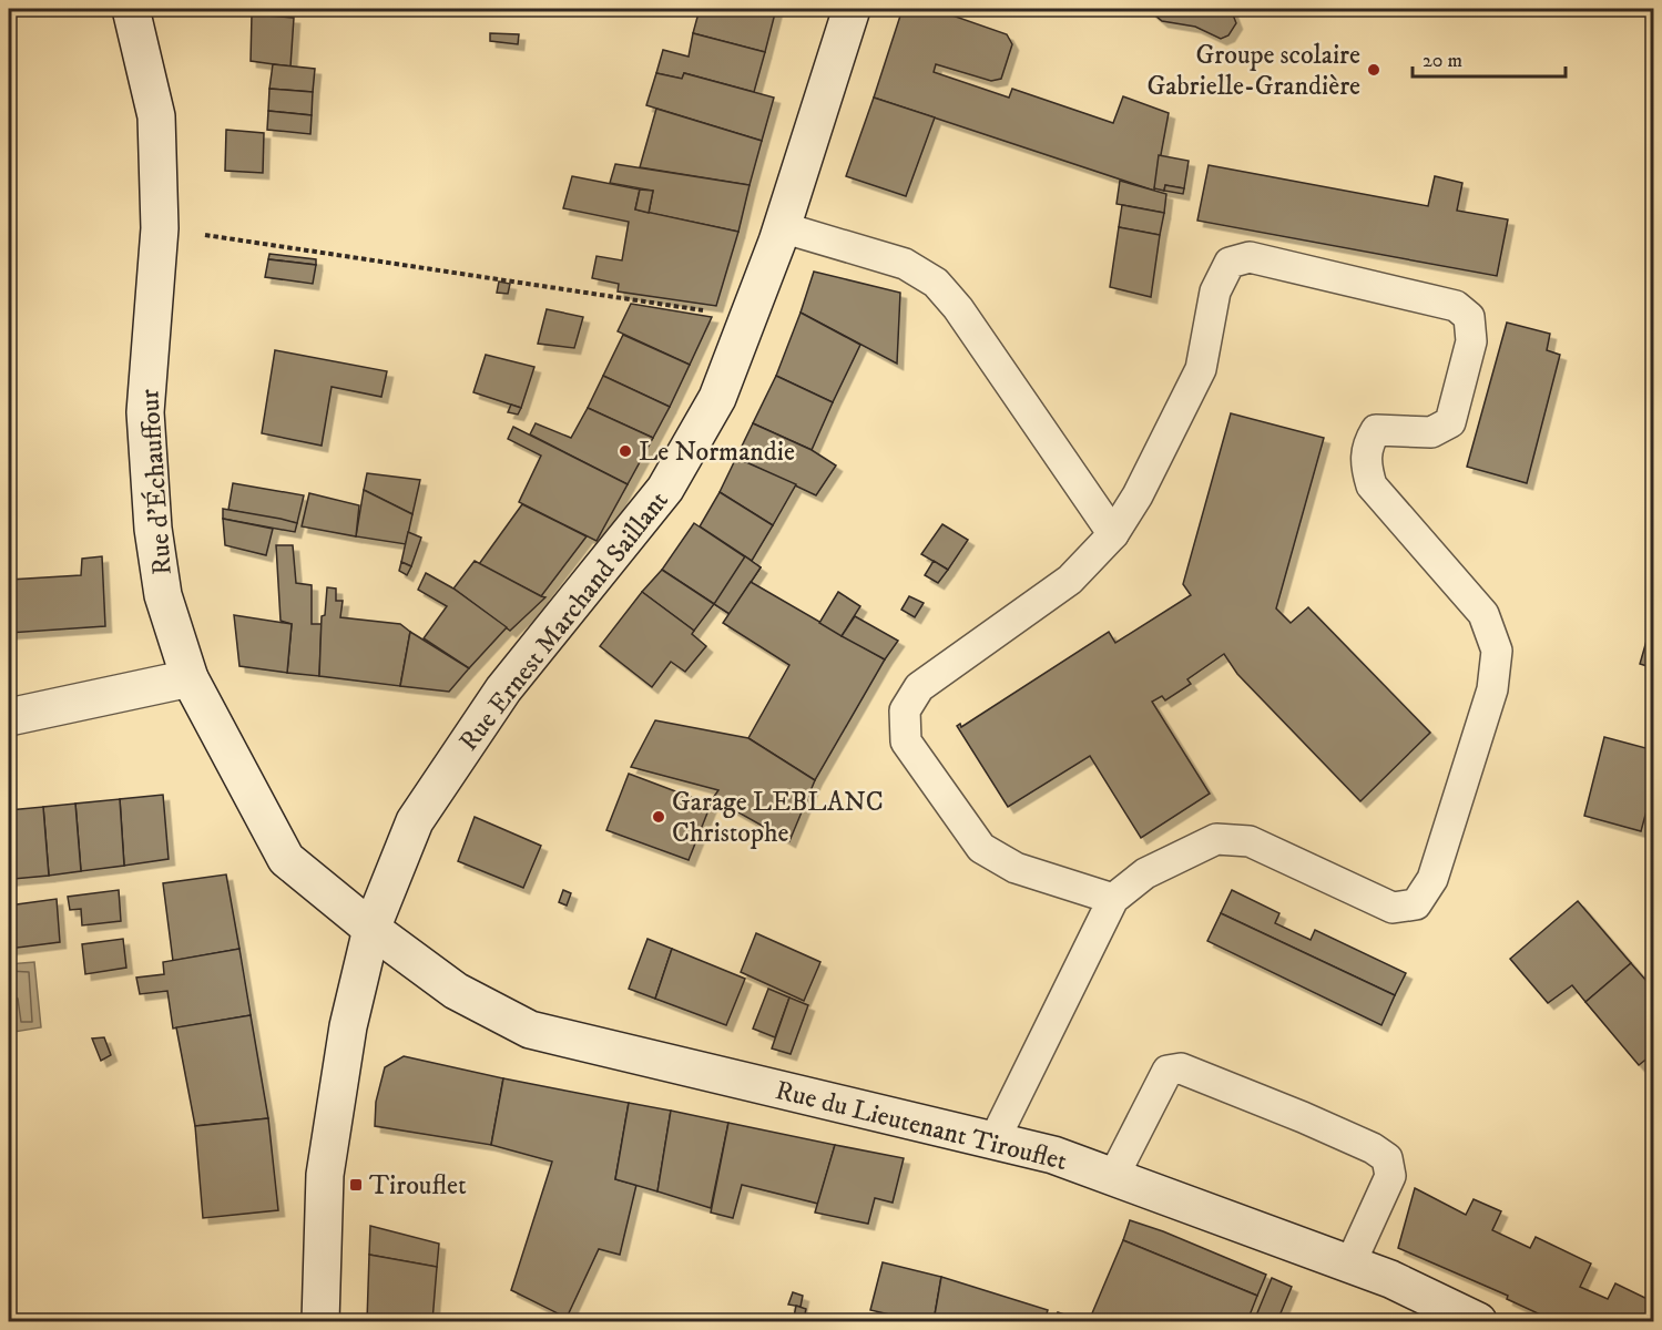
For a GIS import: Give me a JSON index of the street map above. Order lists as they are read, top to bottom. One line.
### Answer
{"streets":{"street":["Rue d'Échauffour","Rue Ernest Marchand Saillant","Rue du Lieutenant Tirouflet"]},"crossings":[["Rue d'Échauffour","Rue Ernest Marchand Saillant"],["Rue d'Échauffour","Rue du Lieutenant Tirouflet"],["Rue Ernest Marchand Saillant","Rue du Lieutenant Tirouflet"]],"places":{"other":["Groupe scolaire Gabrielle-Grandière","Le Normandie","Garage LEBLANC Christophe"],"transit":["Tirouflet"]},"scale_bar":"20 m"}
